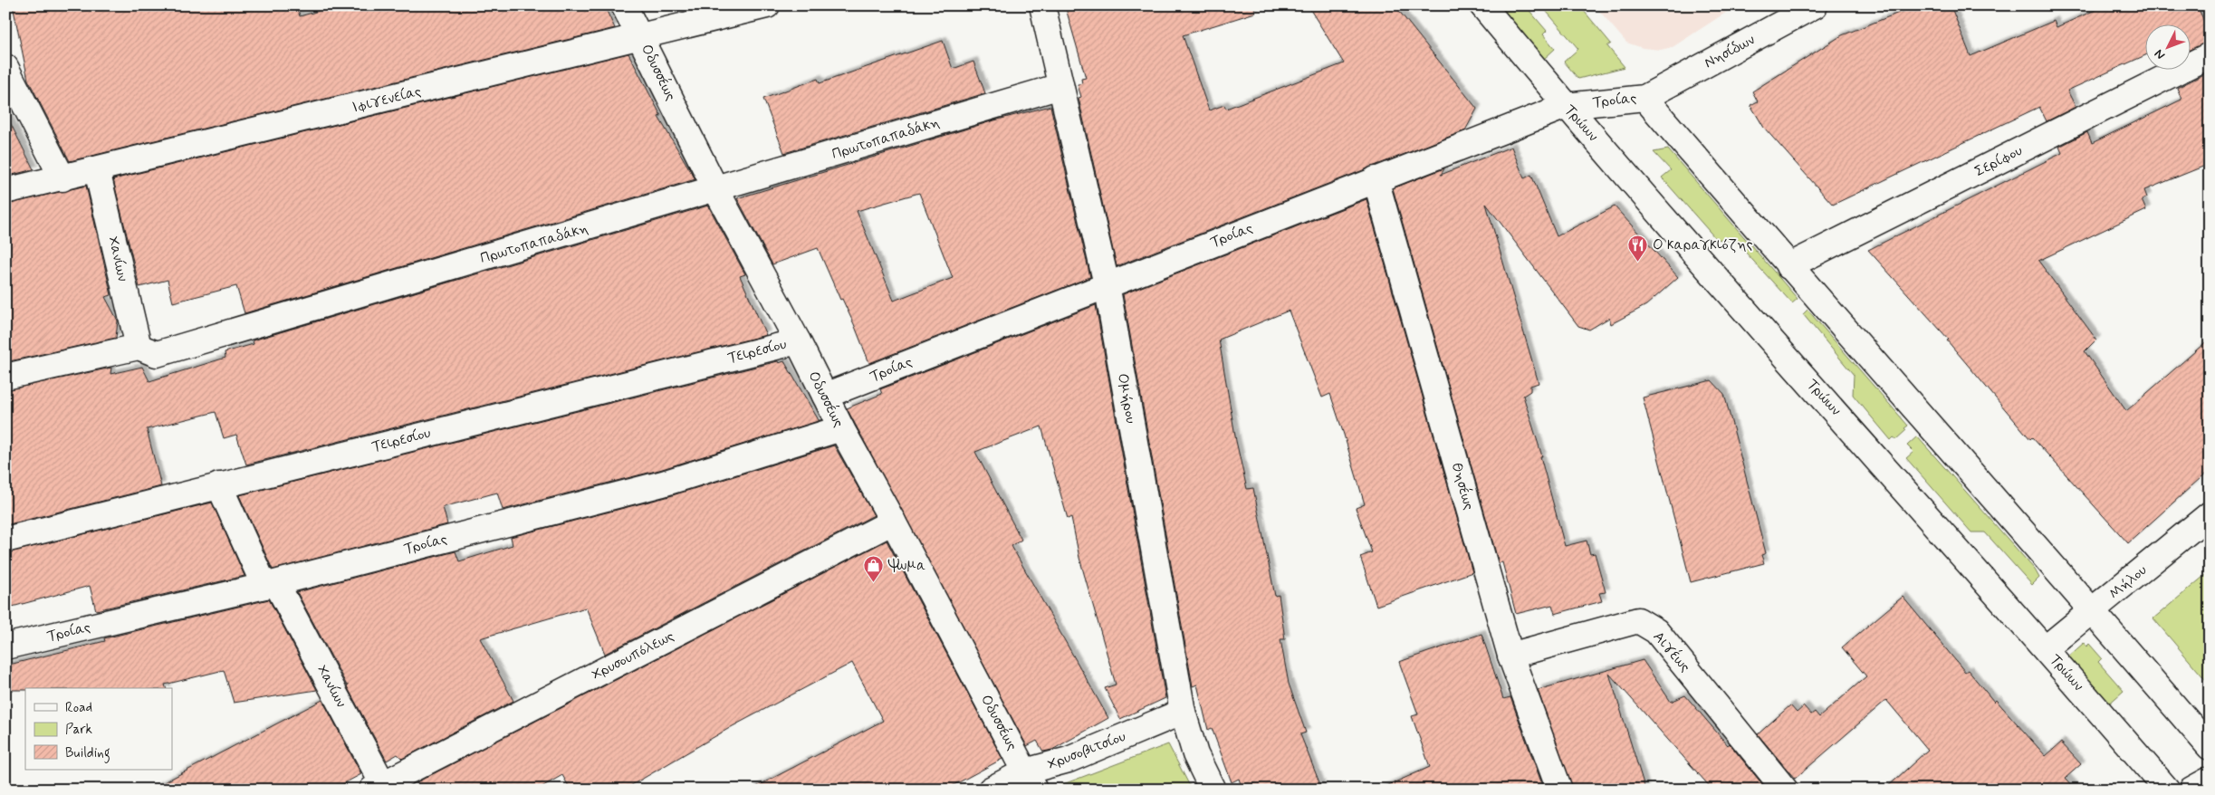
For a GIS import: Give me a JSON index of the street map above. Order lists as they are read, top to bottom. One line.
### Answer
{"streets":{"street":["Νησίδων","Οδυσσέως","Ιφιγενείας","Τροίας","Τρώων","Πρωτοπαπαδάκη","Σερίφου","Χανίων","Τειρεσίου","Ομήρου","Θησέως","Μήλου","Αιγέως","Χρυσουπόλεως","Χρυσοβιτσίου"]},"crossings":[["Νησίδων","Τροίας"],["Οδυσσέως","Ιφιγενείας"],["Οδυσσέως","Τροίας"],["Οδυσσέως","Πρωτοπαπαδάκη"],["Οδυσσέως","Τειρεσίου"],["Οδυσσέως","Χρυσουπόλεως"],["Οδυσσέως","Χρυσοβιτσίου"],["Ιφιγενείας","Χανίων"],["Τροίας","Τρώων"],["Τροίας","Χανίων"],["Τροίας","Ομήρου"],["Τροίας","Θησέως"],["Τρώων","Μήλου"],["Πρωτοπαπαδάκη","Χανίων"],["Πρωτοπαπαδάκη","Ομήρου"],["Χανίων","Τειρεσίου"],["Χανίων","Χρυσουπόλεως"],["Ομήρου","Χρυσοβιτσίου"],["Θησέως","Αιγέως"]],"places":{"restaurant":["Ο καραγκιόζης"],"shop":["Ψωμα"]},"legend":["Road","Park","Building"],"north":"bottom left"}
